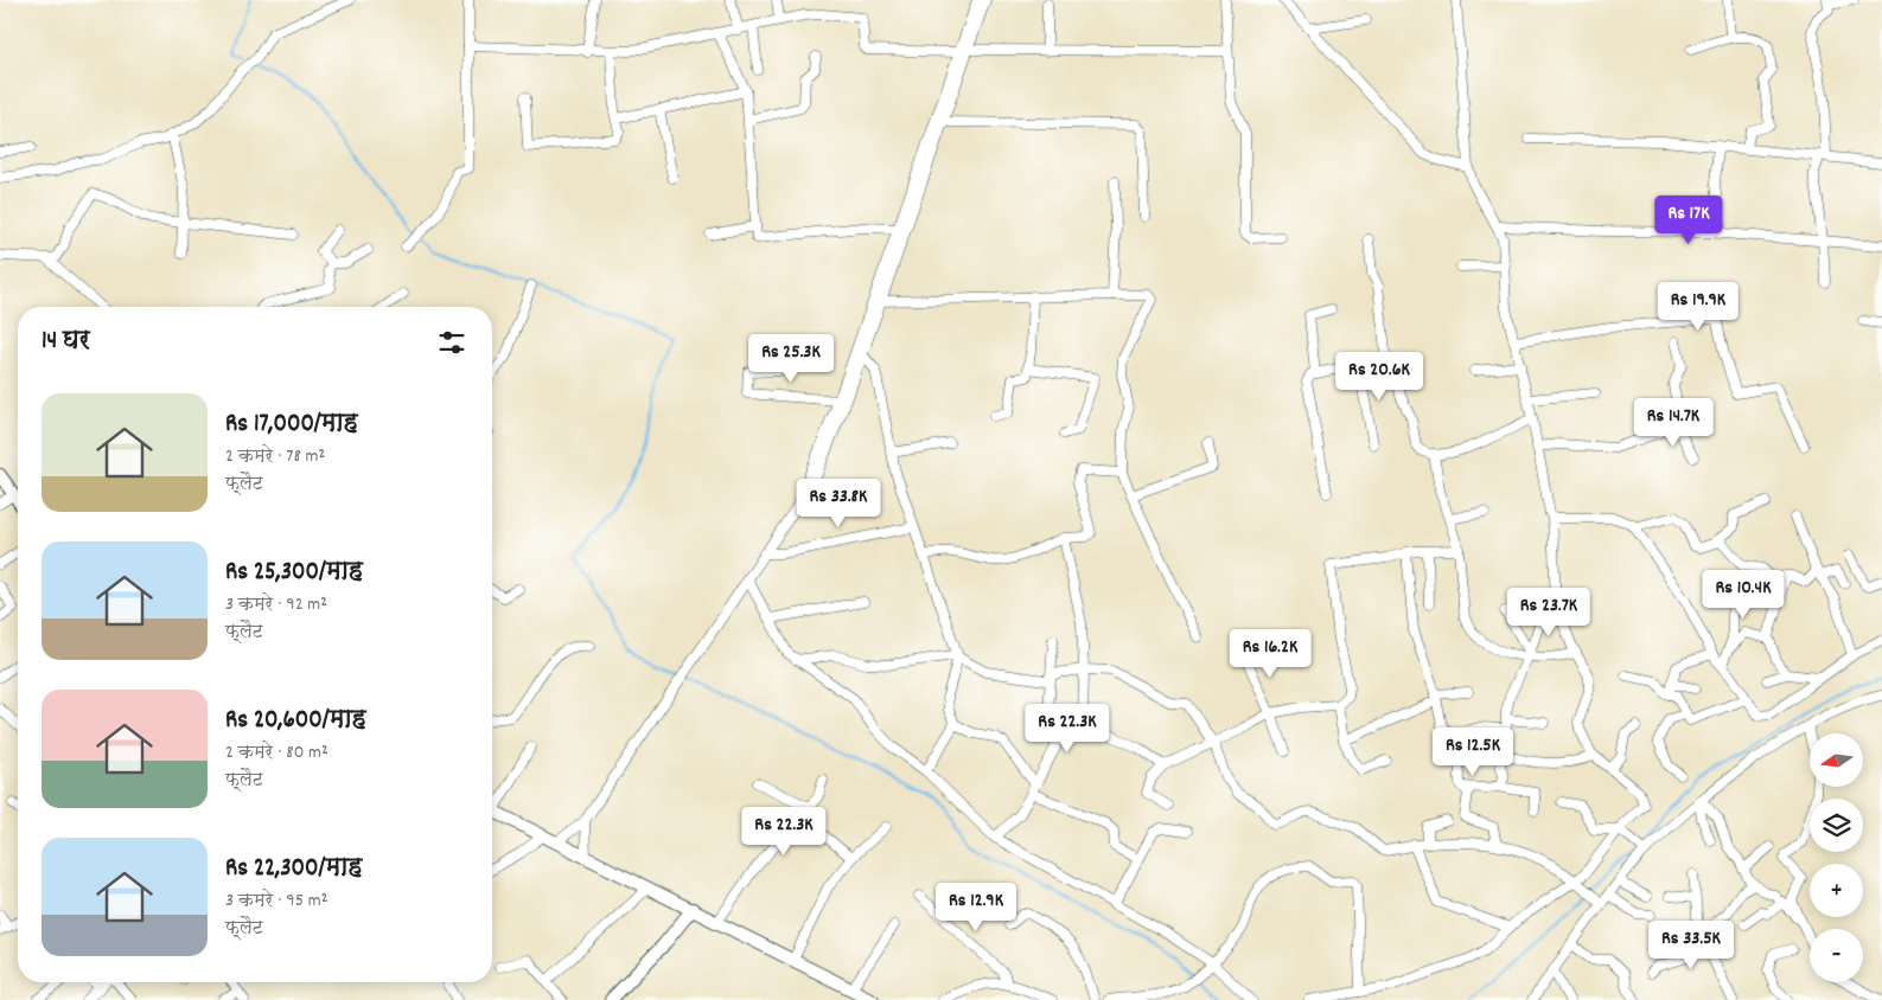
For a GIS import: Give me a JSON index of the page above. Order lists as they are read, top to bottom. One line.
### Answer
{"north":"left","page":{"price":["Rs 17K","Rs 19.9K","Rs 25.3K","Rs 20.6K","Rs 14.7K","Rs 33.8K","Rs 10.4K","Rs 23.7K","Rs 16.2K","Rs 22.3K","Rs 12.5K","Rs 22.3K","Rs 12.9K","Rs 33.5K"],"heading":"14 घर","list":[{"name":"Rs 17,000/माह","note":"2 कमरे · 78 m² · फ़्लैट"},{"name":"Rs 25,300/माह","note":"3 कमरे · 92 m² · फ़्लैट"},{"name":"Rs 20,600/माह","note":"2 कमरे · 80 m² · फ़्लैट"},{"name":"Rs 22,300/माह","note":"3 कमरे · 95 m² · फ़्लैट"}],"map_buttons":["+","−"]}}
